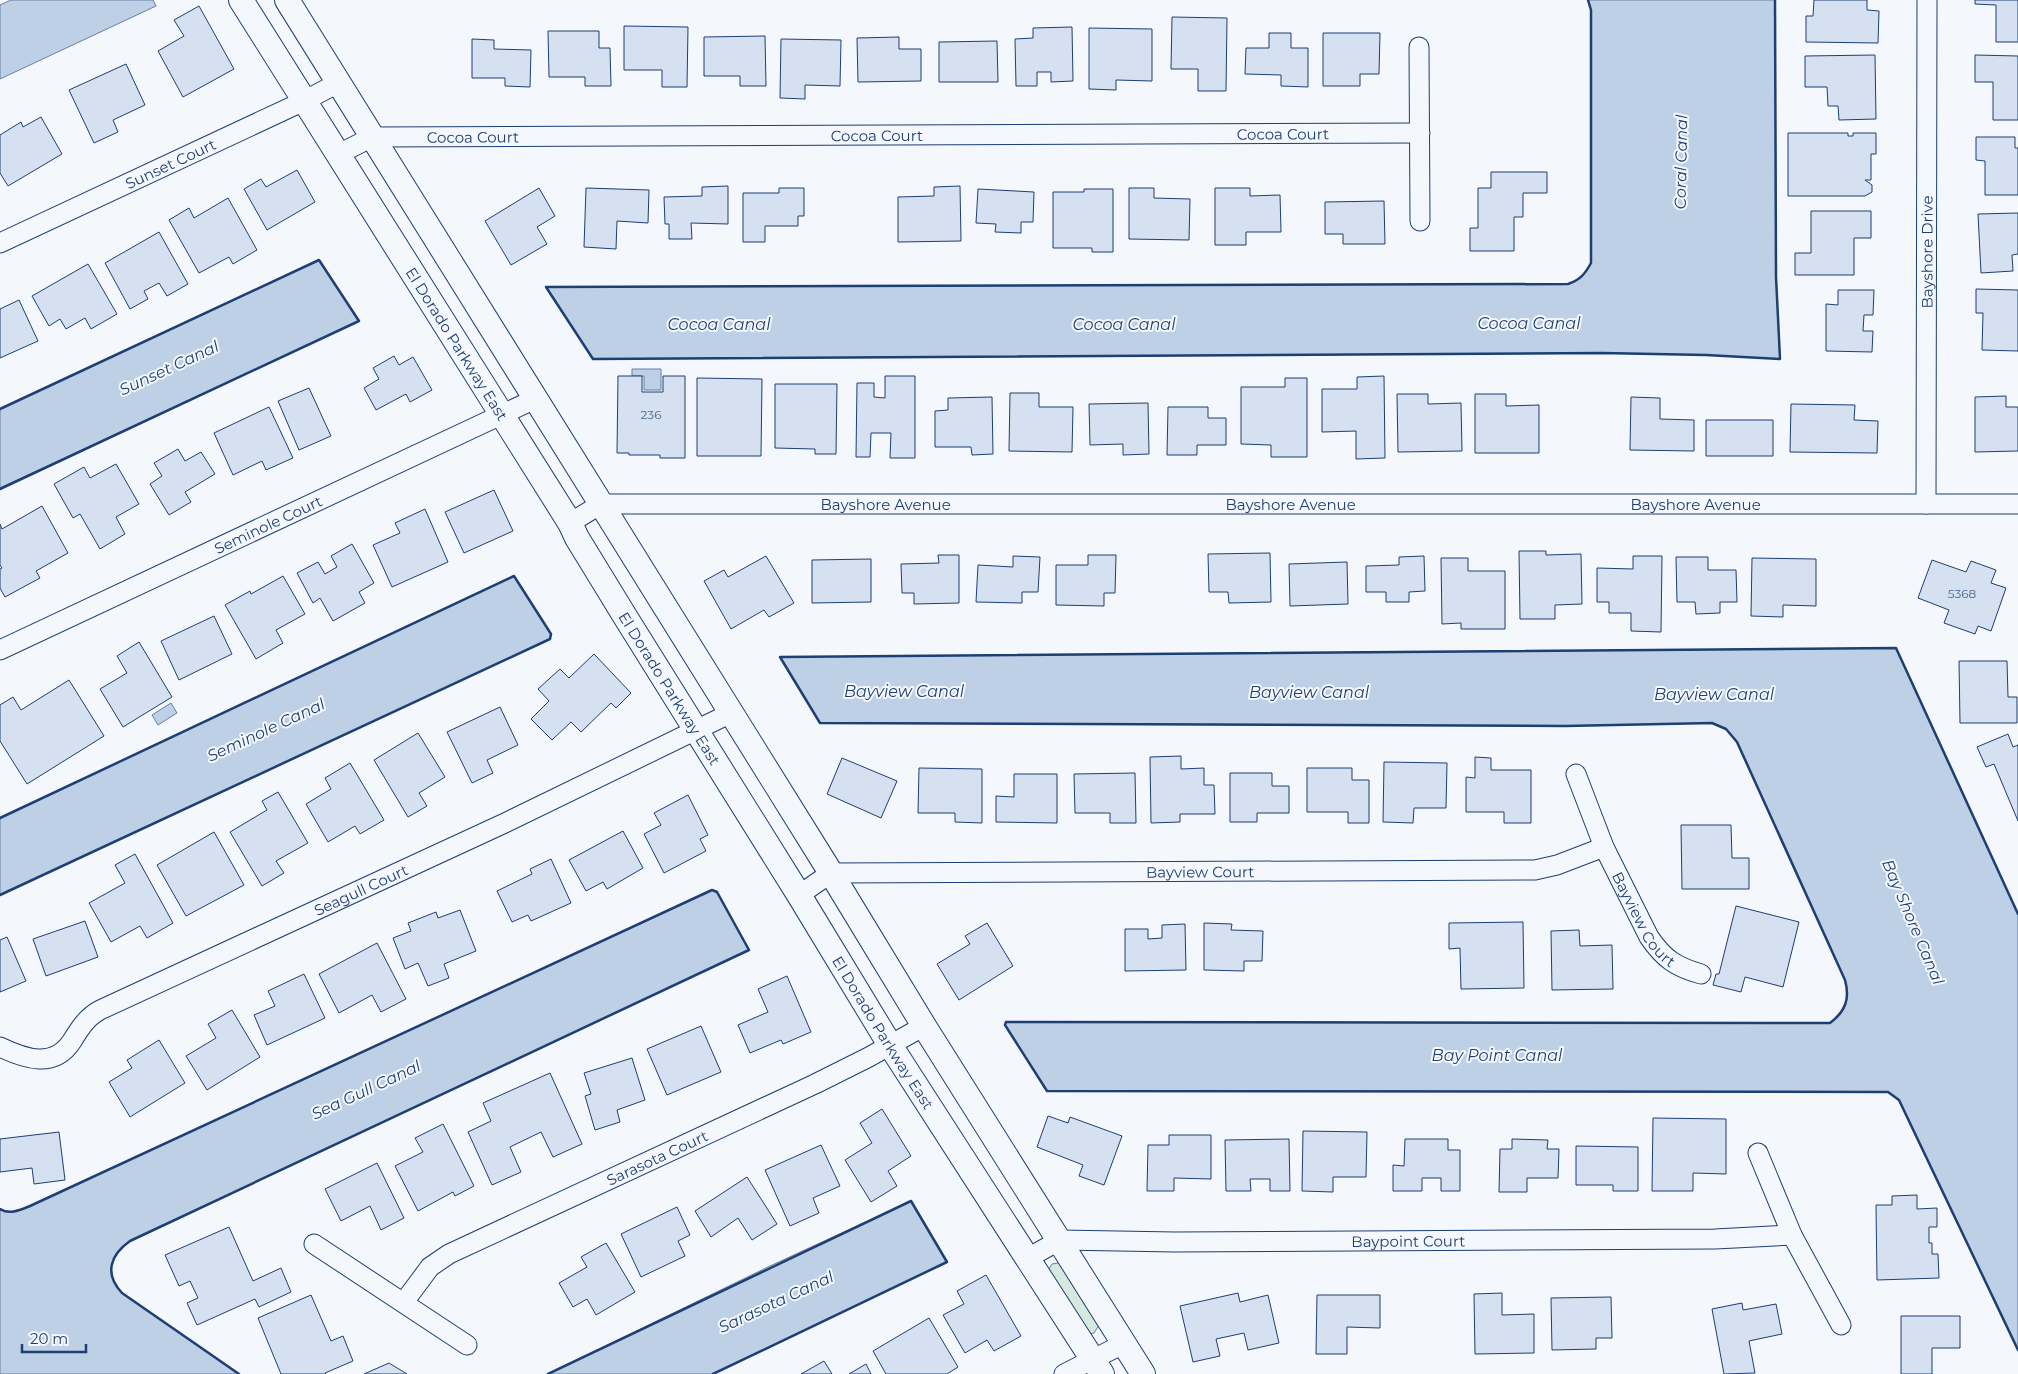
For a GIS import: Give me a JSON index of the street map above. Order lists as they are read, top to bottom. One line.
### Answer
{"streets":{"street":["Cocoa Court","Sunset Court","Bayshore Drive","El Dorado Parkway East","Bayshore Avenue","Seminole Court","Bayview Court","Seagull Court","Sarasota Court","Baypoint Court"]},"crossings":[["Cocoa Court","El Dorado Parkway East"],["Sunset Court","El Dorado Parkway East"],["Bayshore Drive","Bayshore Avenue"],["El Dorado Parkway East","Seminole Court"],["El Dorado Parkway East","Seagull Court"],["El Dorado Parkway East","Sarasota Court"]],"water":["Coral Canal","Cocoa Canal","Sunset Canal","Bayview Canal","Seminole Canal","Bay Shore Canal","Bay Point Canal","Sea Gull Canal","Sarasota Canal"],"house_numbers":["236","5368"],"scale_bar":"20 m"}
